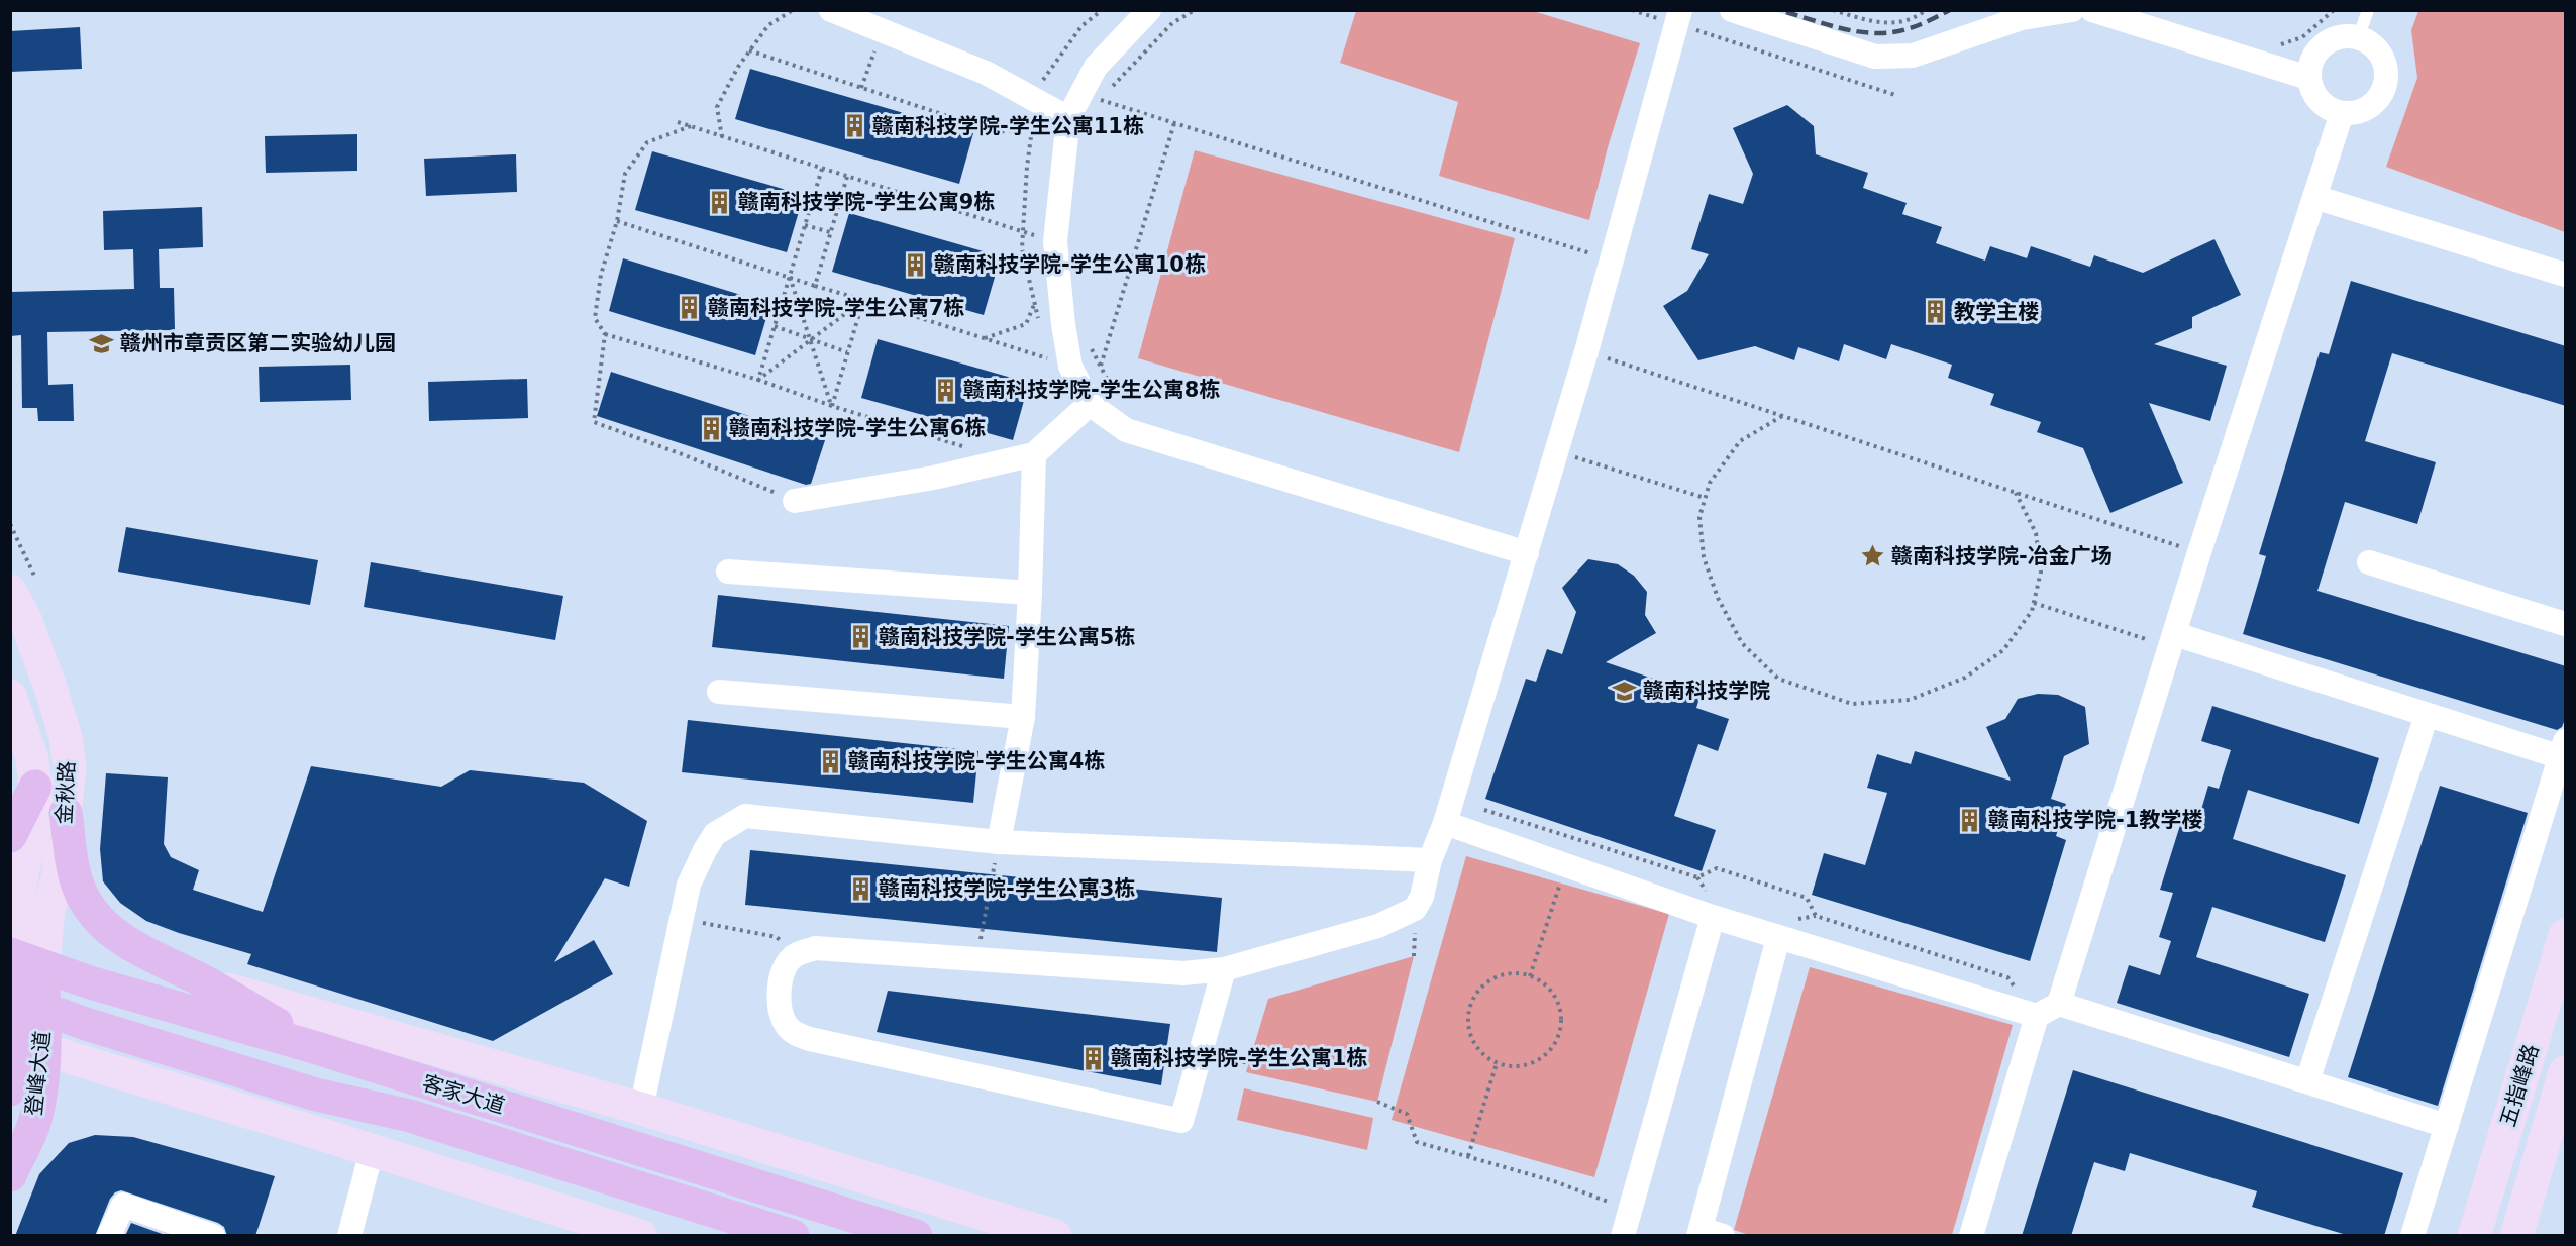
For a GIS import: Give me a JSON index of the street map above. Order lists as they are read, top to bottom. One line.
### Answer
{"streets":{"main road":["登峰大道","客家大道"],"street":["金秋路","五指峰路"]},"crossings":[["金秋路","登峰大道"],["金秋路","客家大道"],["登峰大道","客家大道"]],"places":{"building":["赣南科技学院-学生公寓11栋","赣南科技学院-学生公寓9栋","赣南科技学院-学生公寓10栋","赣南科技学院-学生公寓7栋","教学主楼","赣南科技学院-学生公寓8栋","赣南科技学院-学生公寓6栋","赣南科技学院-学生公寓5栋","赣南科技学院-学生公寓4栋","赣南科技学院-1教学楼","赣南科技学院-学生公寓3栋","赣南科技学院-学生公寓1栋"],"school or university":["赣州市章贡区第二实验幼儿园","赣南科技学院"],"place":["赣南科技学院-冶金广场"]}}
